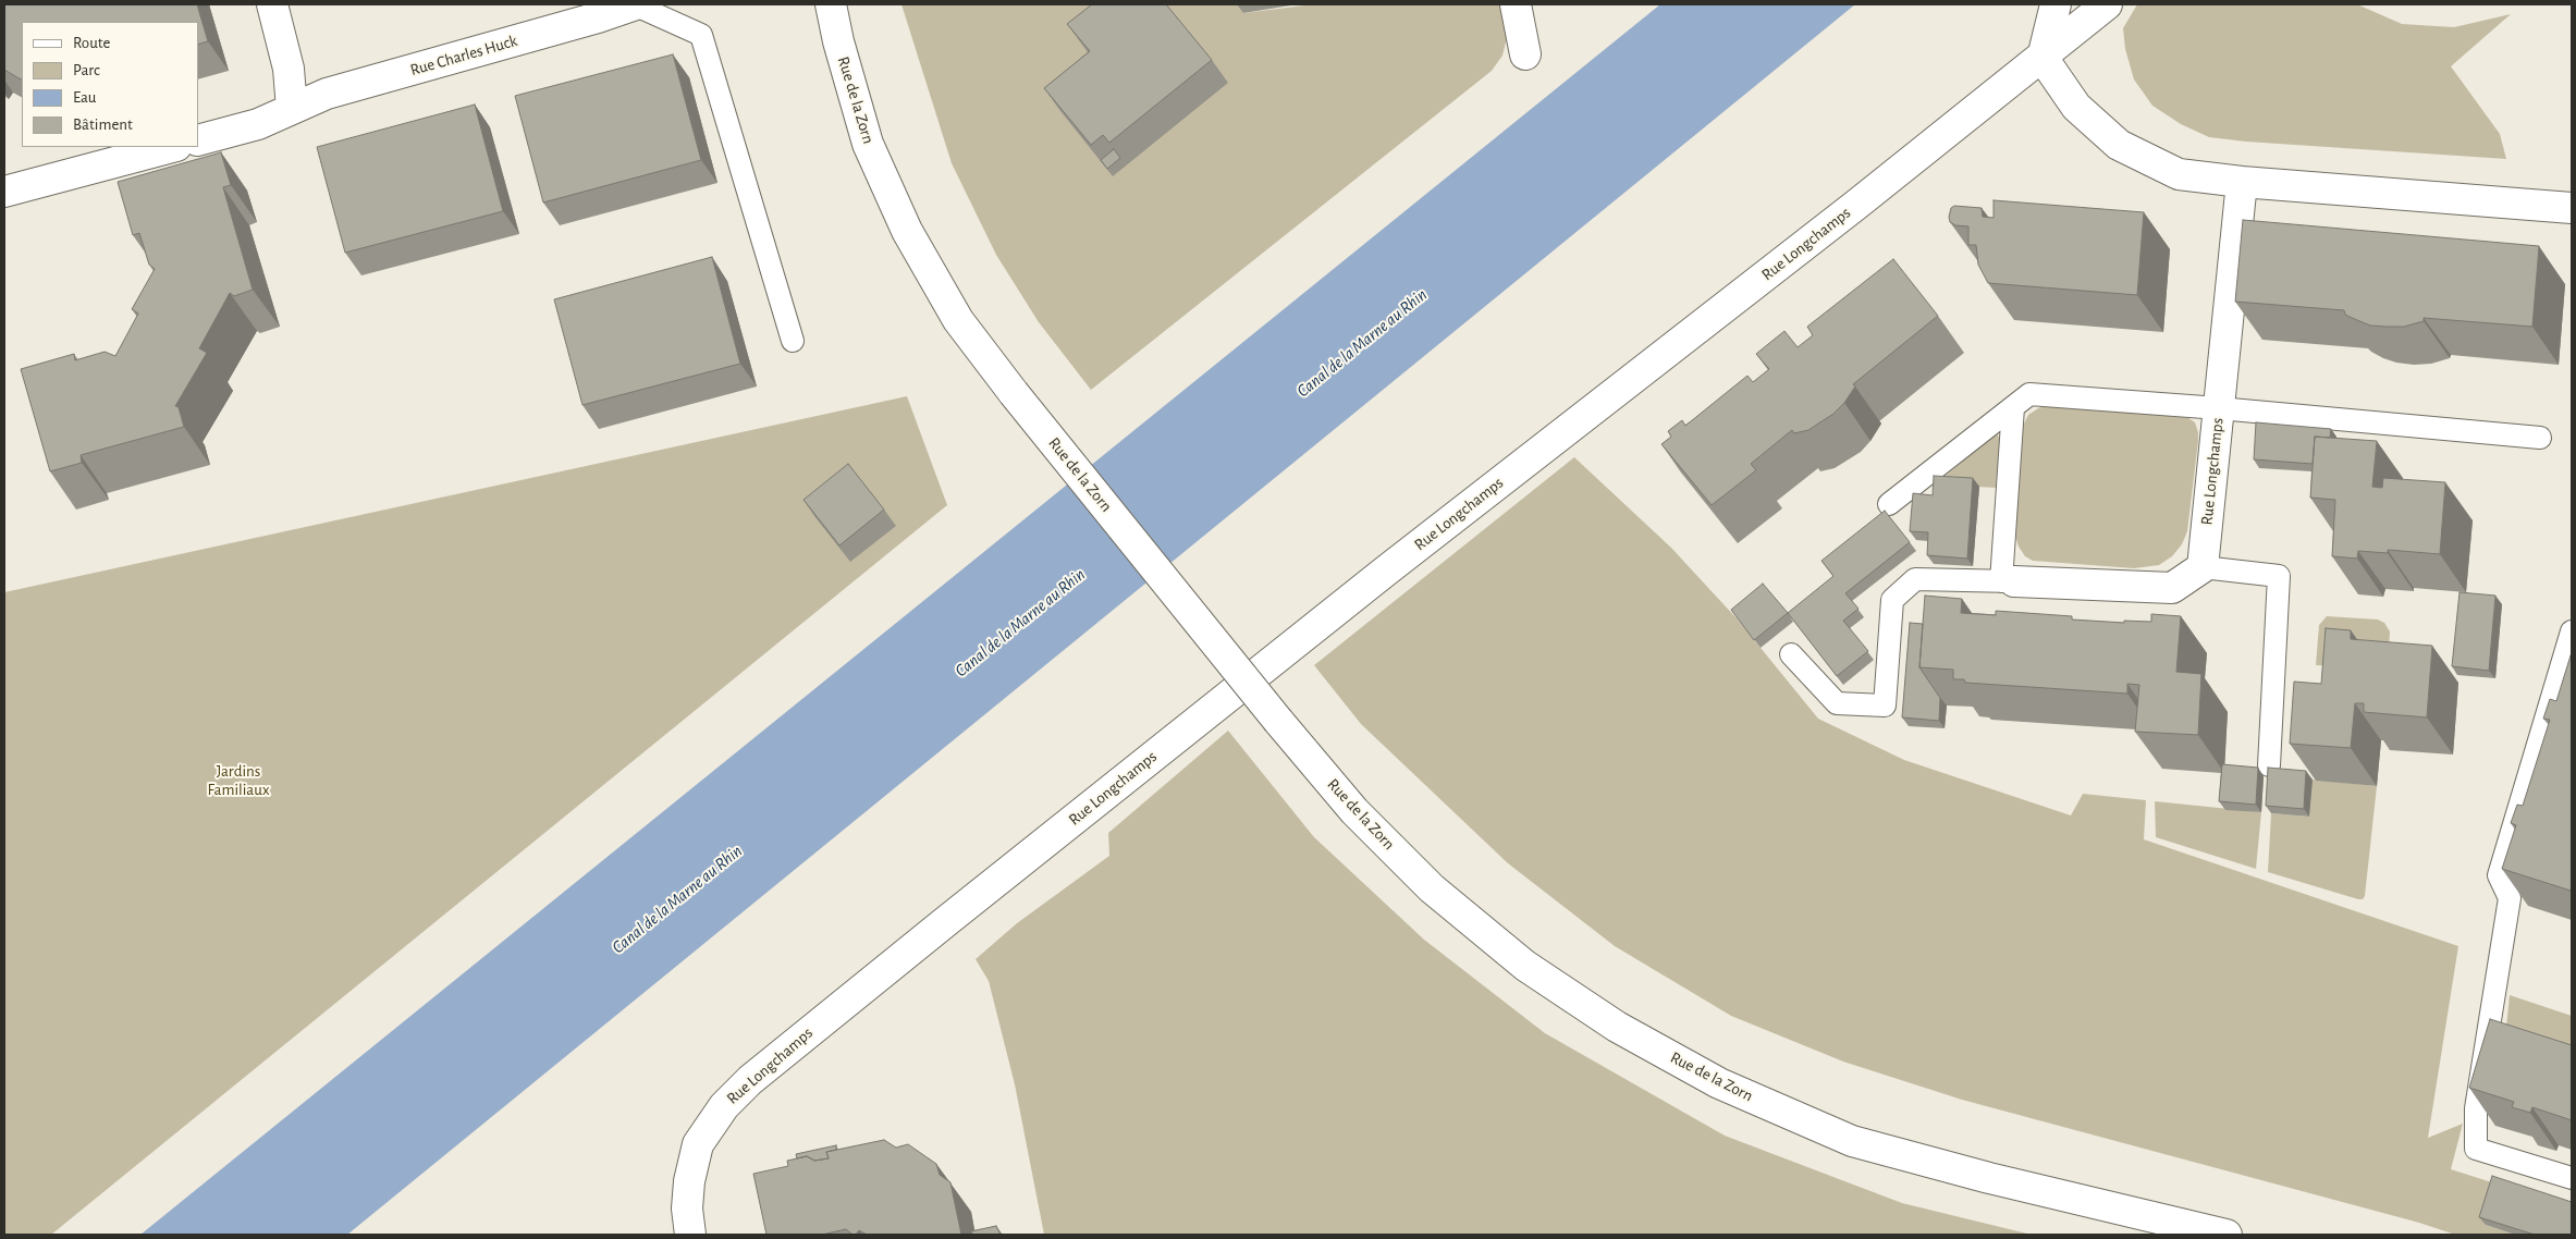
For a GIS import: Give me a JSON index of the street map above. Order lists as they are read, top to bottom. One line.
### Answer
{"streets":{"street":["Rue Charles Huck","Rue de la Zorn","Rue Longchamps"]},"water":["Canal de la Marne au Rhin"],"parks":["Jardins Familiaux"],"legend":["Route","Parc","Eau","Bâtiment"]}
